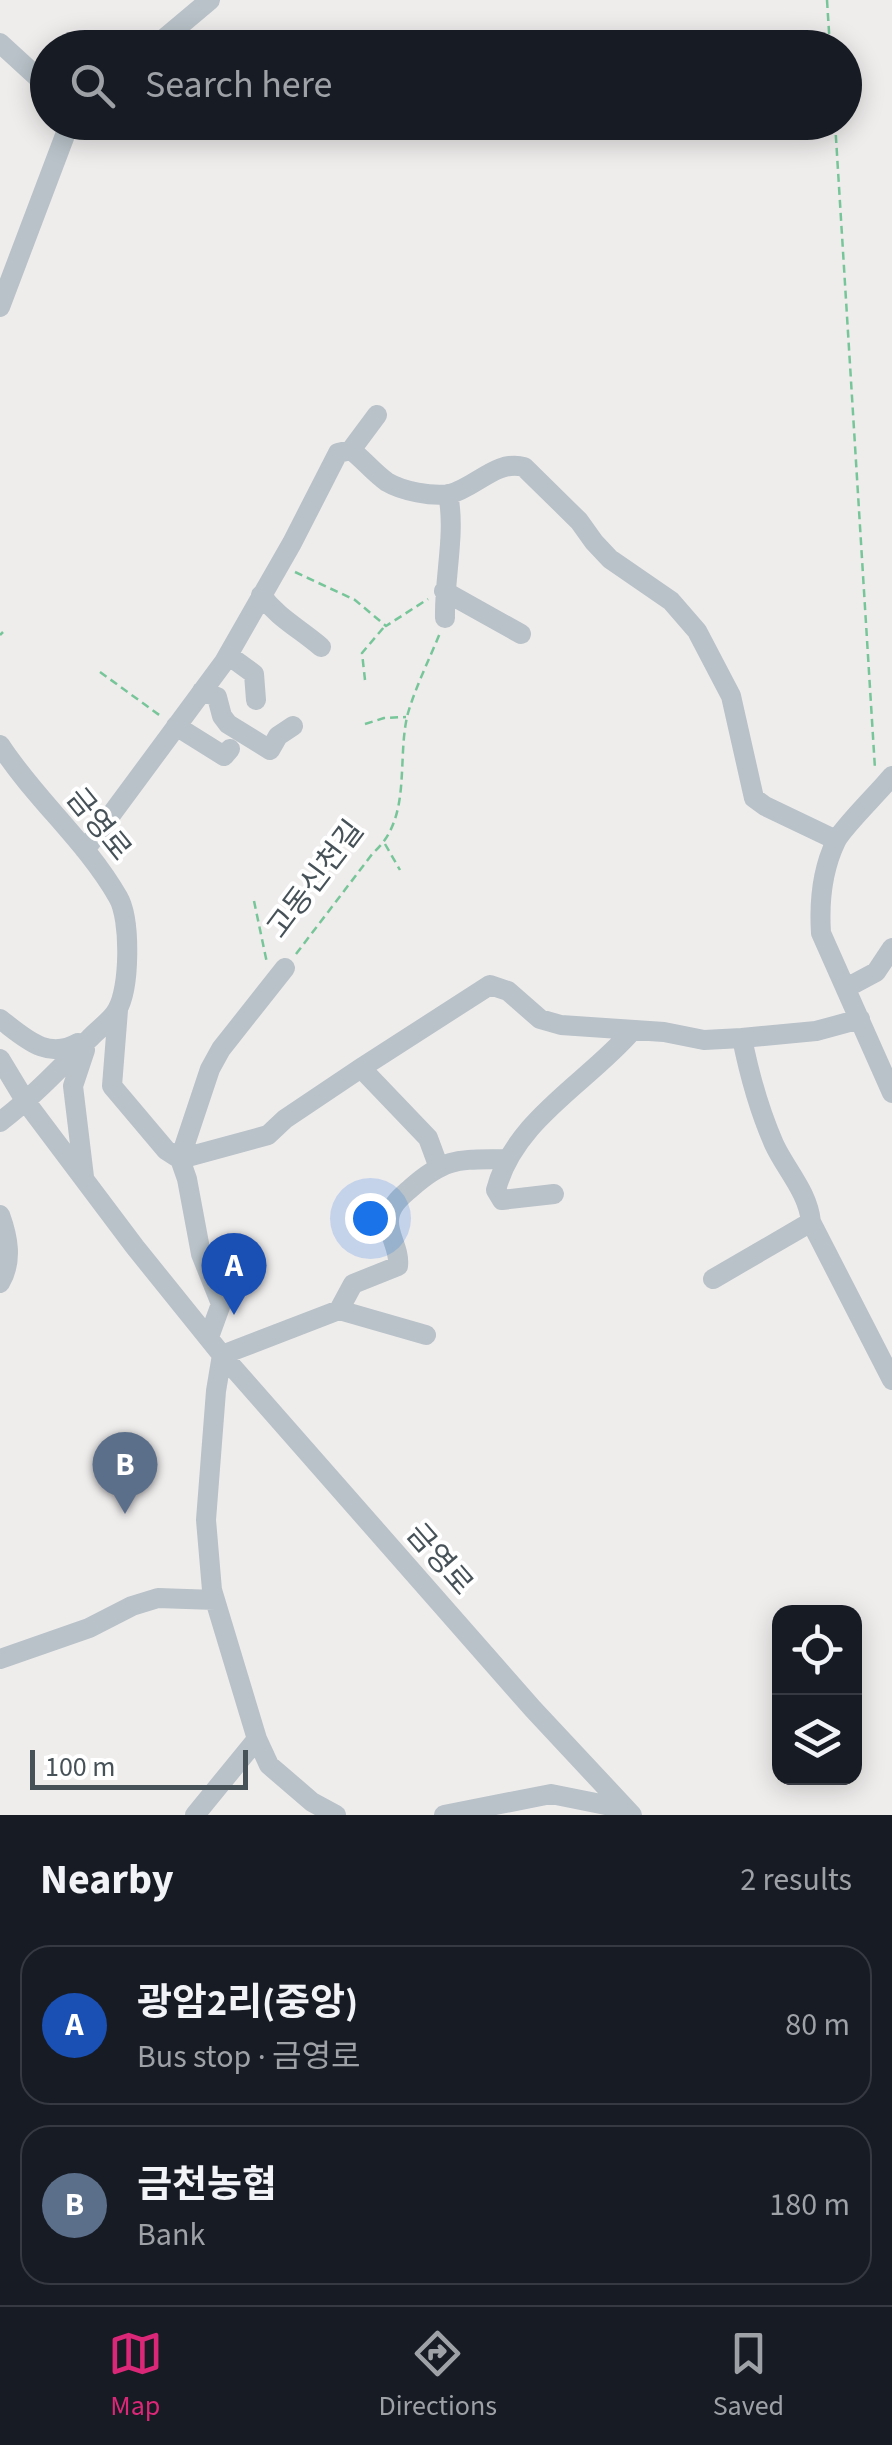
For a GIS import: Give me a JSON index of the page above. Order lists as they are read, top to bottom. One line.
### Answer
{"streets":{"street":["금영로","고동신천길"]},"crossings":[["금영로","고동신천길"]],"scale_bar":"100 m","page":{"search":"Search here","pins":["A","B"],"scale":"100 m","heading":["Nearby","2 results"],"list":[{"mark":"A","name":"광암2리(중앙)","note":"Bus stop · 금영로","value":"80 m"},{"mark":"B","name":"금천농협","note":"Bank","value":"180 m"}],"nav":["Map","Directions","Saved"]}}
